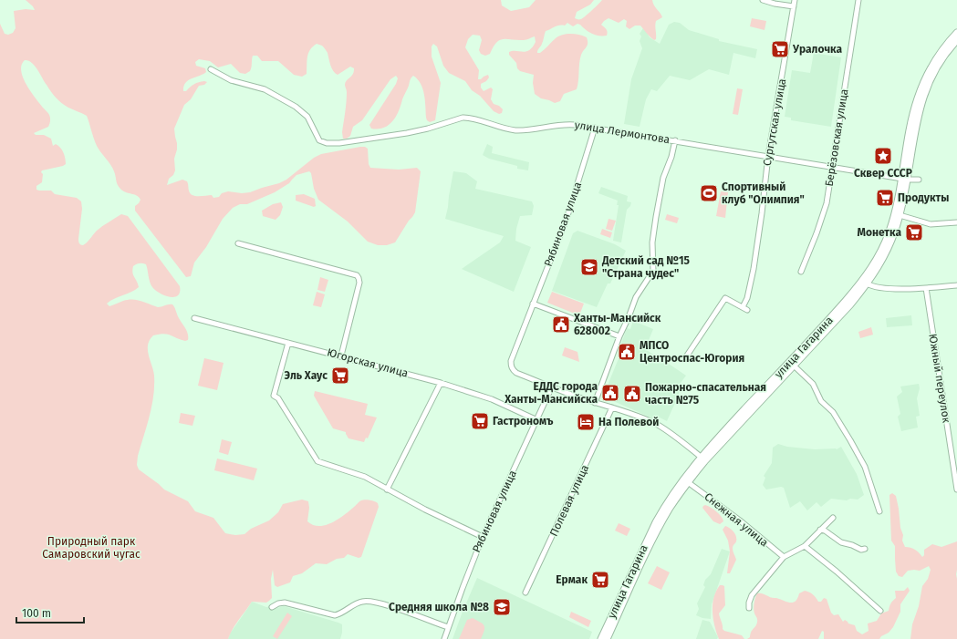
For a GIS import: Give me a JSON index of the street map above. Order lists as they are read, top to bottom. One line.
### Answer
{"streets":{"main road":["улица Гагарина"],"street":["Сургутская улица","улица Лермонтова","Берёзовская улица","Рябиновая улица","Югорская улица","Южный переулок","Полевая улица","Снежная улица"]},"crossings":[["Сургутская улица","улица Лермонтова"],["улица Лермонтова","Берёзовская улица"],["улица Лермонтова","Рябиновая улица"],["улица Лермонтова","улица Гагарина"],["Рябиновая улица","Югорская улица"],["улица Гагарина","Снежная улица"]],"parks":["Природный парк Самаровский чугас"],"places":{"supermarket":["Уралочка","Продукты","Монетка","Эль Хаус","Гастрономъ","Ермак"],"place":["Сквер СССР"],"sports":["Спортивный клуб \"Олимпия\""],"school or university":["Детский сад №15 \"Страна чудес\"","Средняя школа №8"],"public building":["Ханты-Мансийск 628002","МПСО Центроспас-Югория","ЕДДС города Ханты-Мансийска","Пожарно-спасательная часть №75"],"hotel":["На Полевой"]},"scale_bar":"100 m"}
